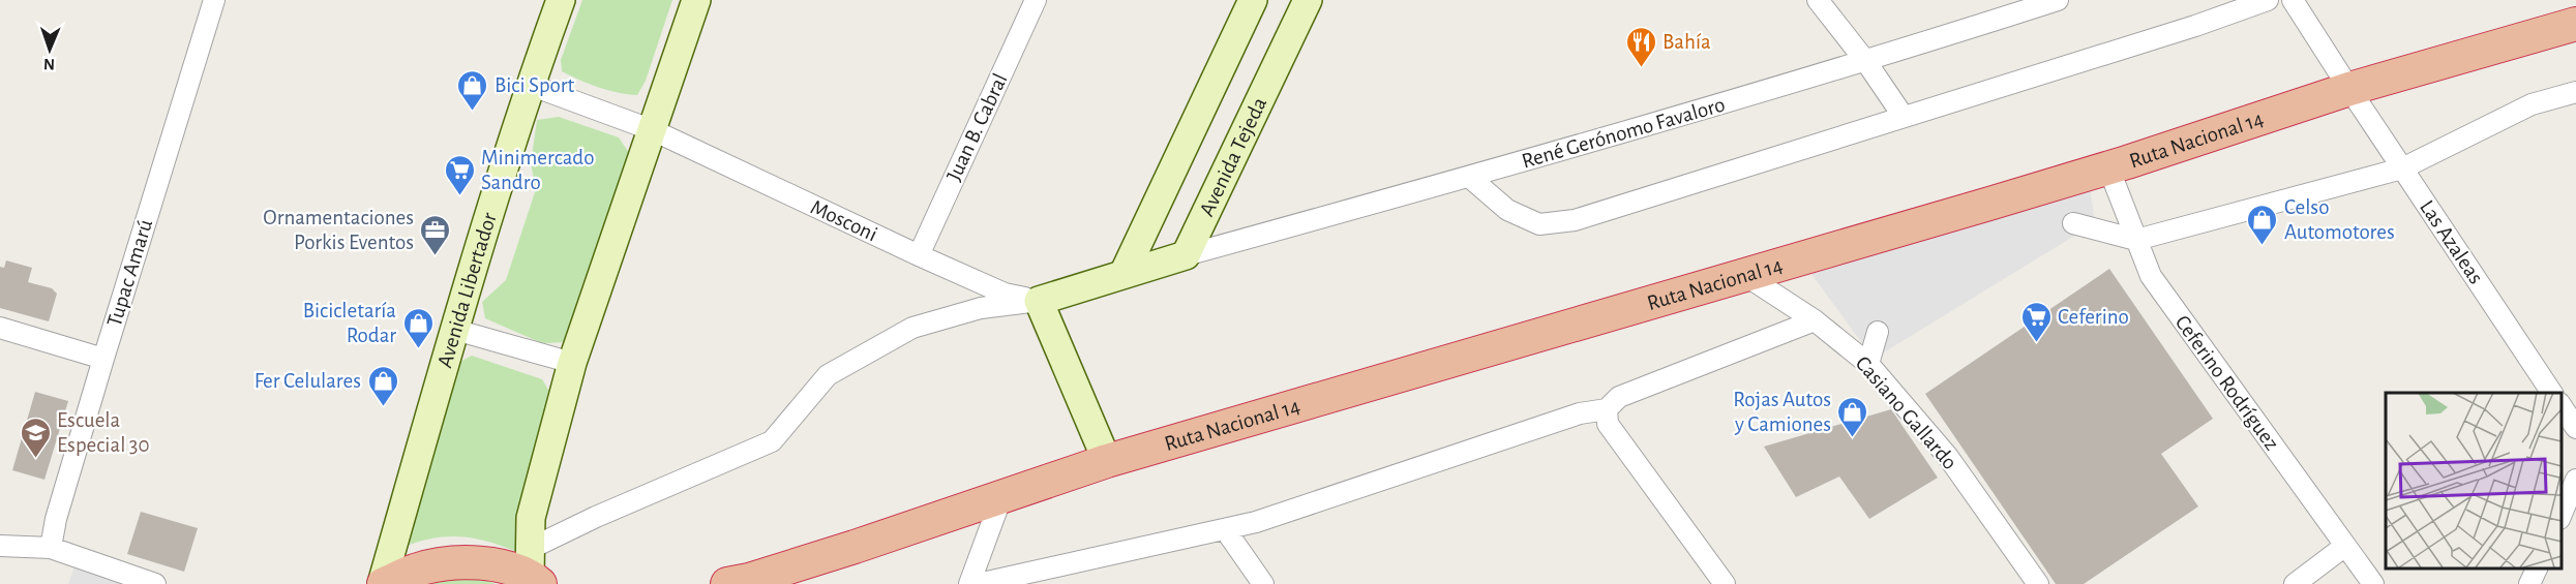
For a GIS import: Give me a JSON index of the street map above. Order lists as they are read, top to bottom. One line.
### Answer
{"streets":{"highway":["Ruta Nacional 14"],"main road":["Avenida Tejeda","Avenida Libertador"],"street":["Juan B. Cabral","René Gerónomo Favaloro","Mosconi","Las Azaleas","Tupac Amarú","Ceferino Rodríguez","Casiano Gallardo"]},"crossings":[["Juan B. Cabral","Mosconi"],["René Gerónomo Favaloro","Avenida Tejeda"],["Ruta Nacional 14","Las Azaleas"],["Ruta Nacional 14","Ceferino Rodríguez"],["Ruta Nacional 14","Casiano Gallardo"],["Mosconi","Avenida Libertador"]],"places":{"restaurant":["Bahía"],"shop":["Bici Sport","Celso Automotores","Bicicletaría Rodar","Fer Celulares","Rojas Autos y Camiones"],"supermarket":["Minimercado Sandro","Ceferino"],"office":["Ornamentaciones Porkis Eventos"],"school or university":["Escuela Especial 30"]},"north":"bottom"}
